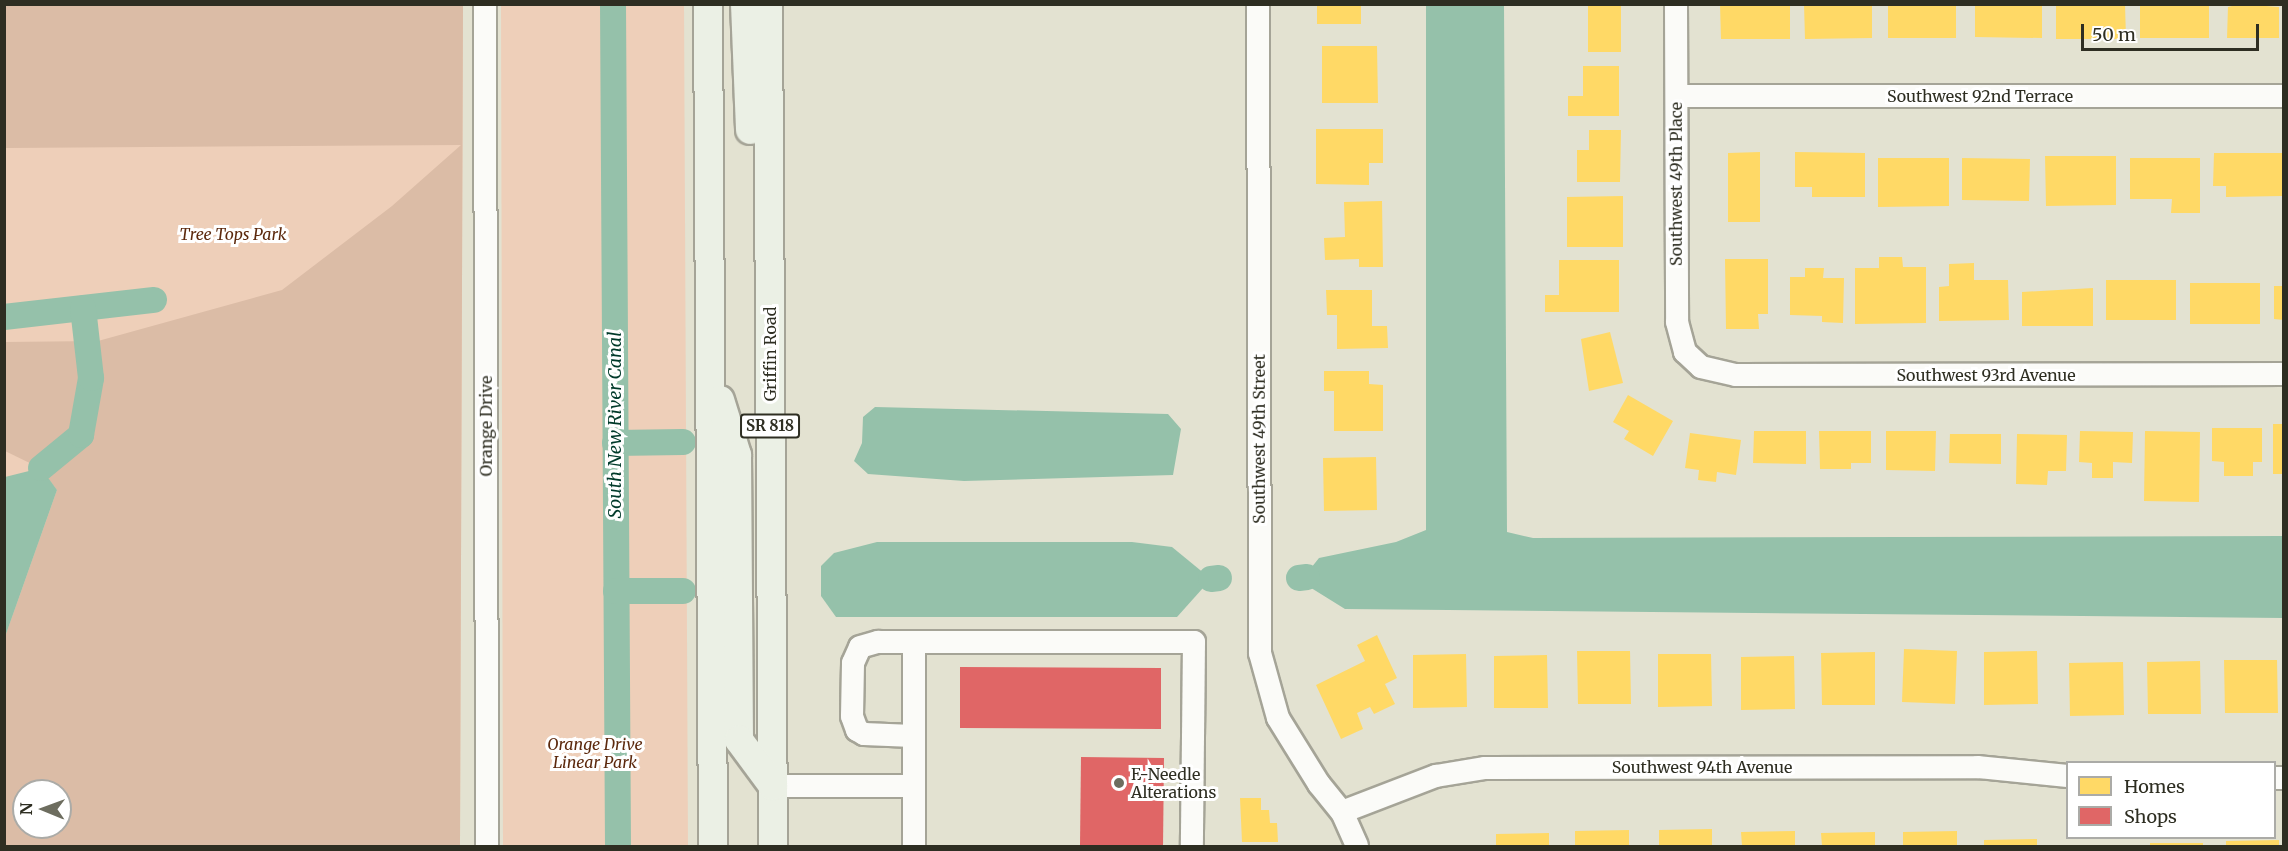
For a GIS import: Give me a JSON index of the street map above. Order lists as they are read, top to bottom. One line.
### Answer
{"streets":{"main road":["Griffin Road","SR 818"],"street":["Southwest 92nd Terrace","Southwest 49th Place","Southwest 93rd Avenue","Orange Drive","Southwest 49th Street","Southwest 94th Avenue"]},"crossings":[["Southwest 92nd Terrace","Southwest 49th Place"],["Southwest 49th Place","Southwest 93rd Avenue"],["Southwest 49th Street","Southwest 94th Avenue"]],"water":["South New River Canal"],"parks":["Tree Tops Park","Orange Drive Linear Park"],"places":["E-Needle Alterations"],"legend":["Homes","Shops"],"scale_bar":"50 m","north":"left"}
